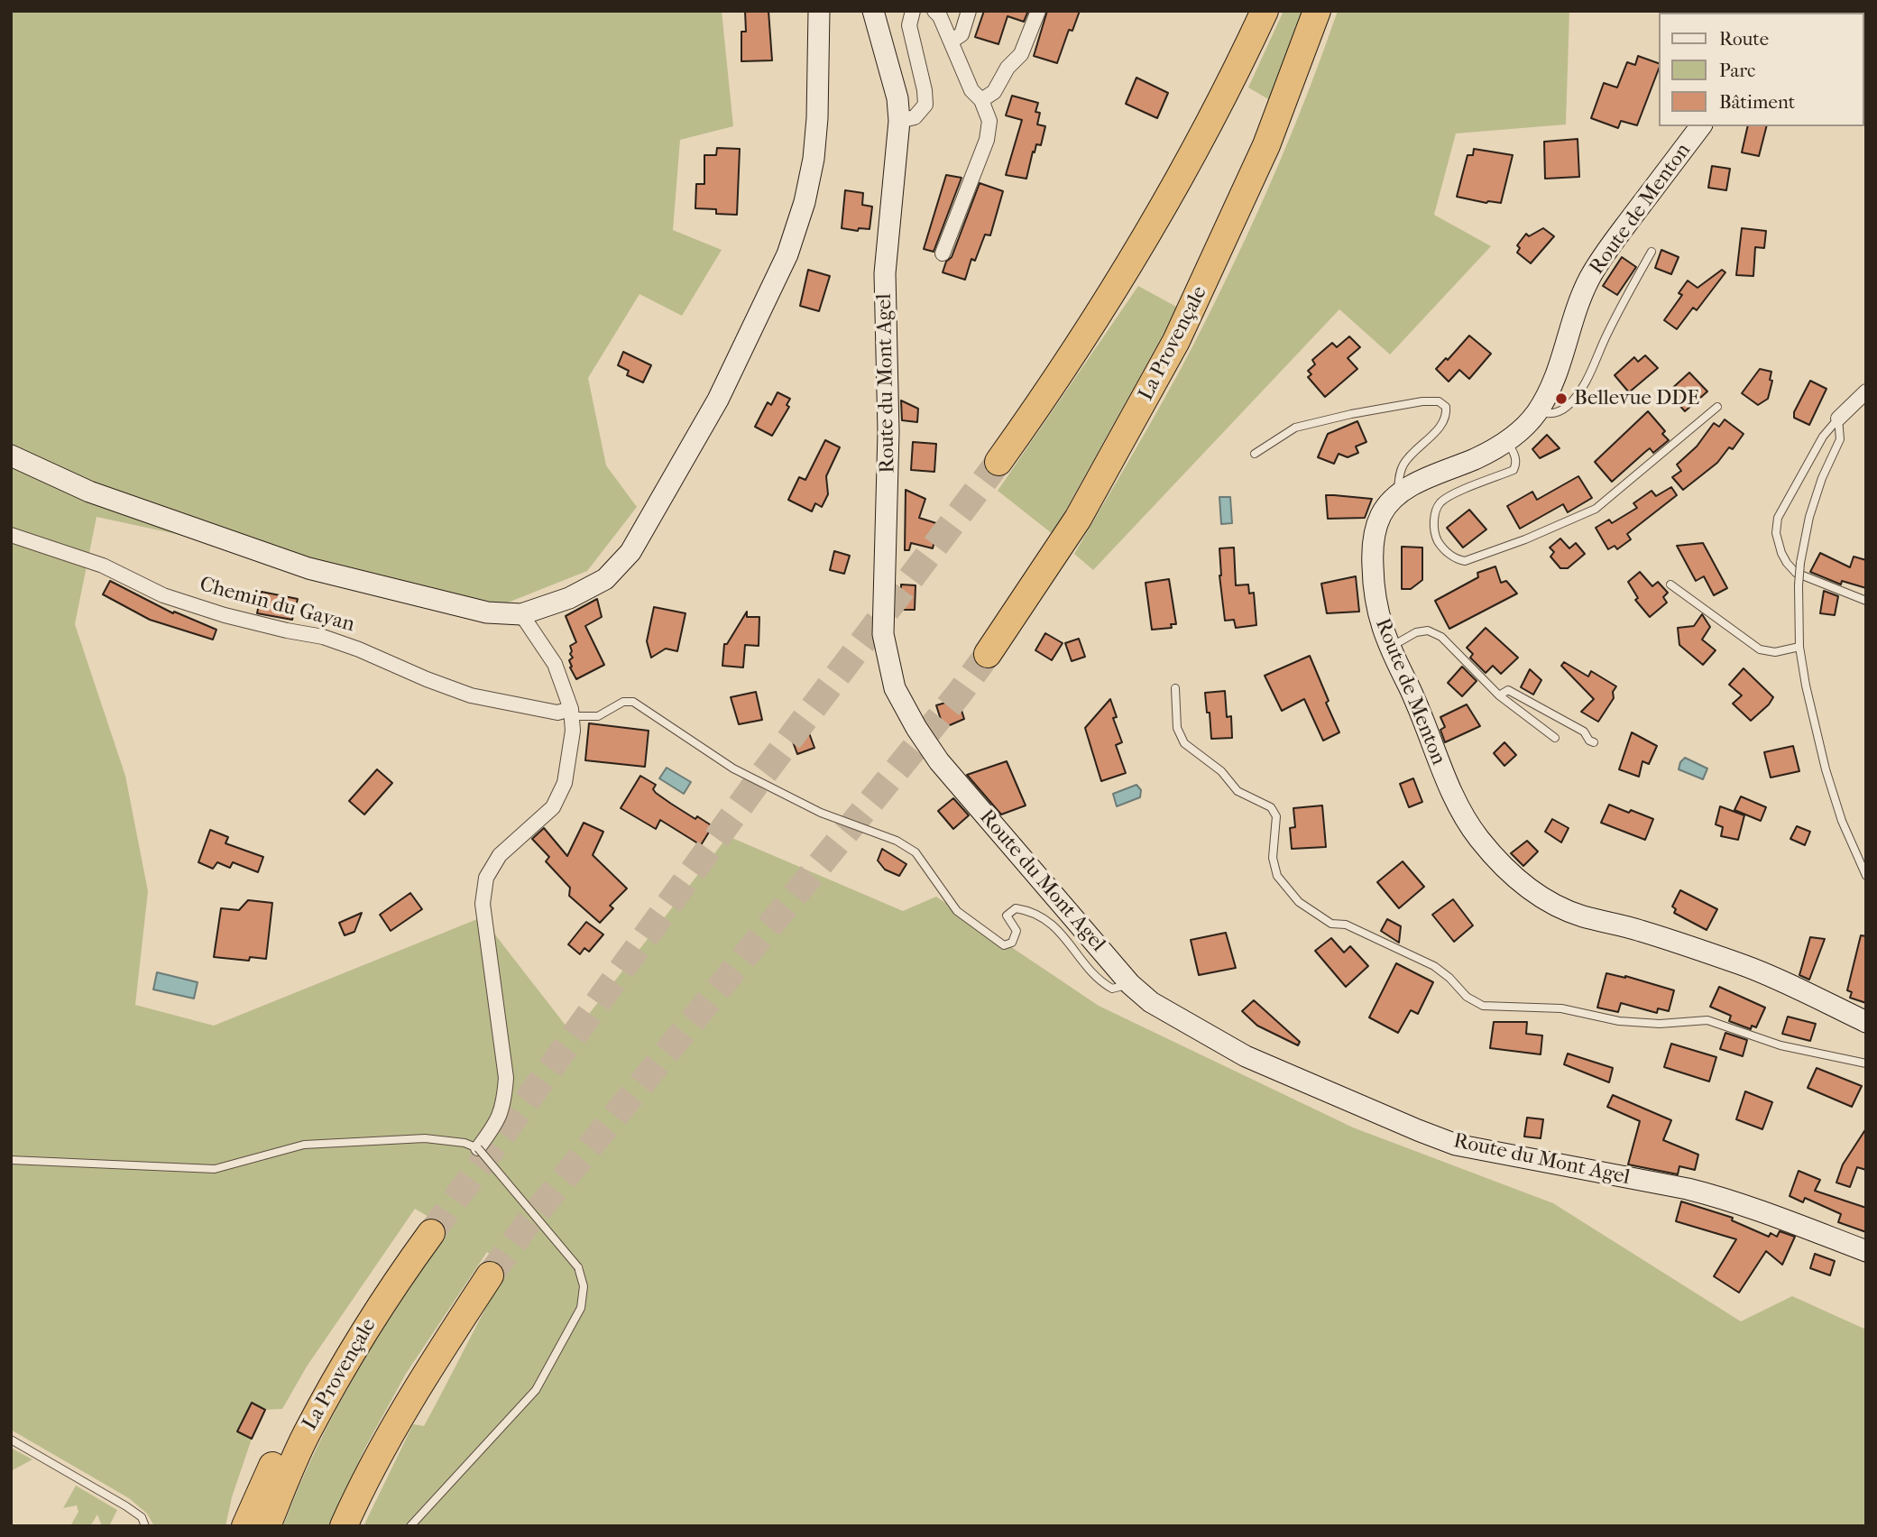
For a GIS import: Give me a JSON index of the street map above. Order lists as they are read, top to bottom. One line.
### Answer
{"streets":{"highway":["La Provençale"],"street":["Route de Menton","Route du Mont Agel","Chemin du Gayan"]},"places":["Bellevue DDE"],"legend":["Route","Parc","Bâtiment"]}
